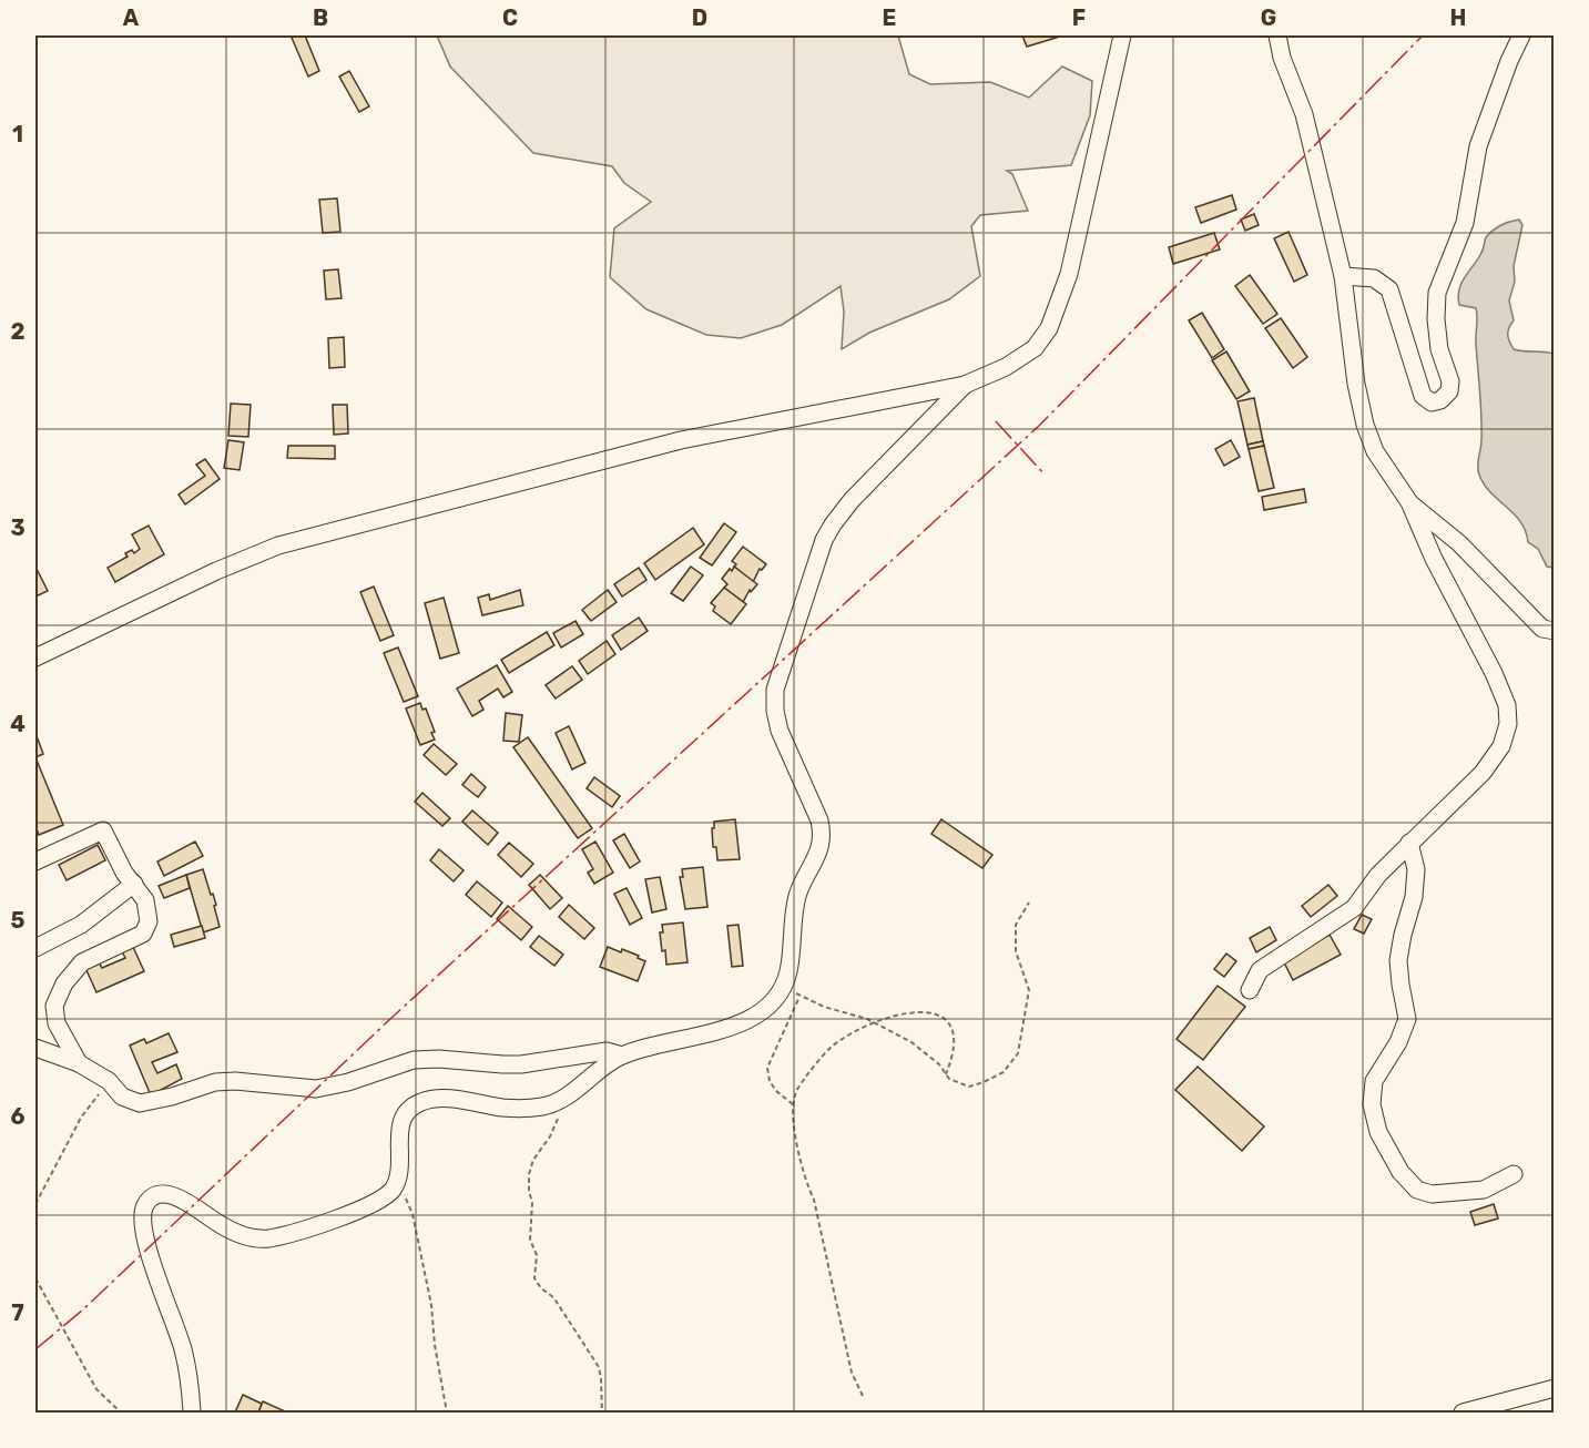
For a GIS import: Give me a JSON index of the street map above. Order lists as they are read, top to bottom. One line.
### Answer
{"grid":{"columns":["A","B","C","D","E","F","G","H"],"rows":["1","2","3","4","5","6","7"]}}
